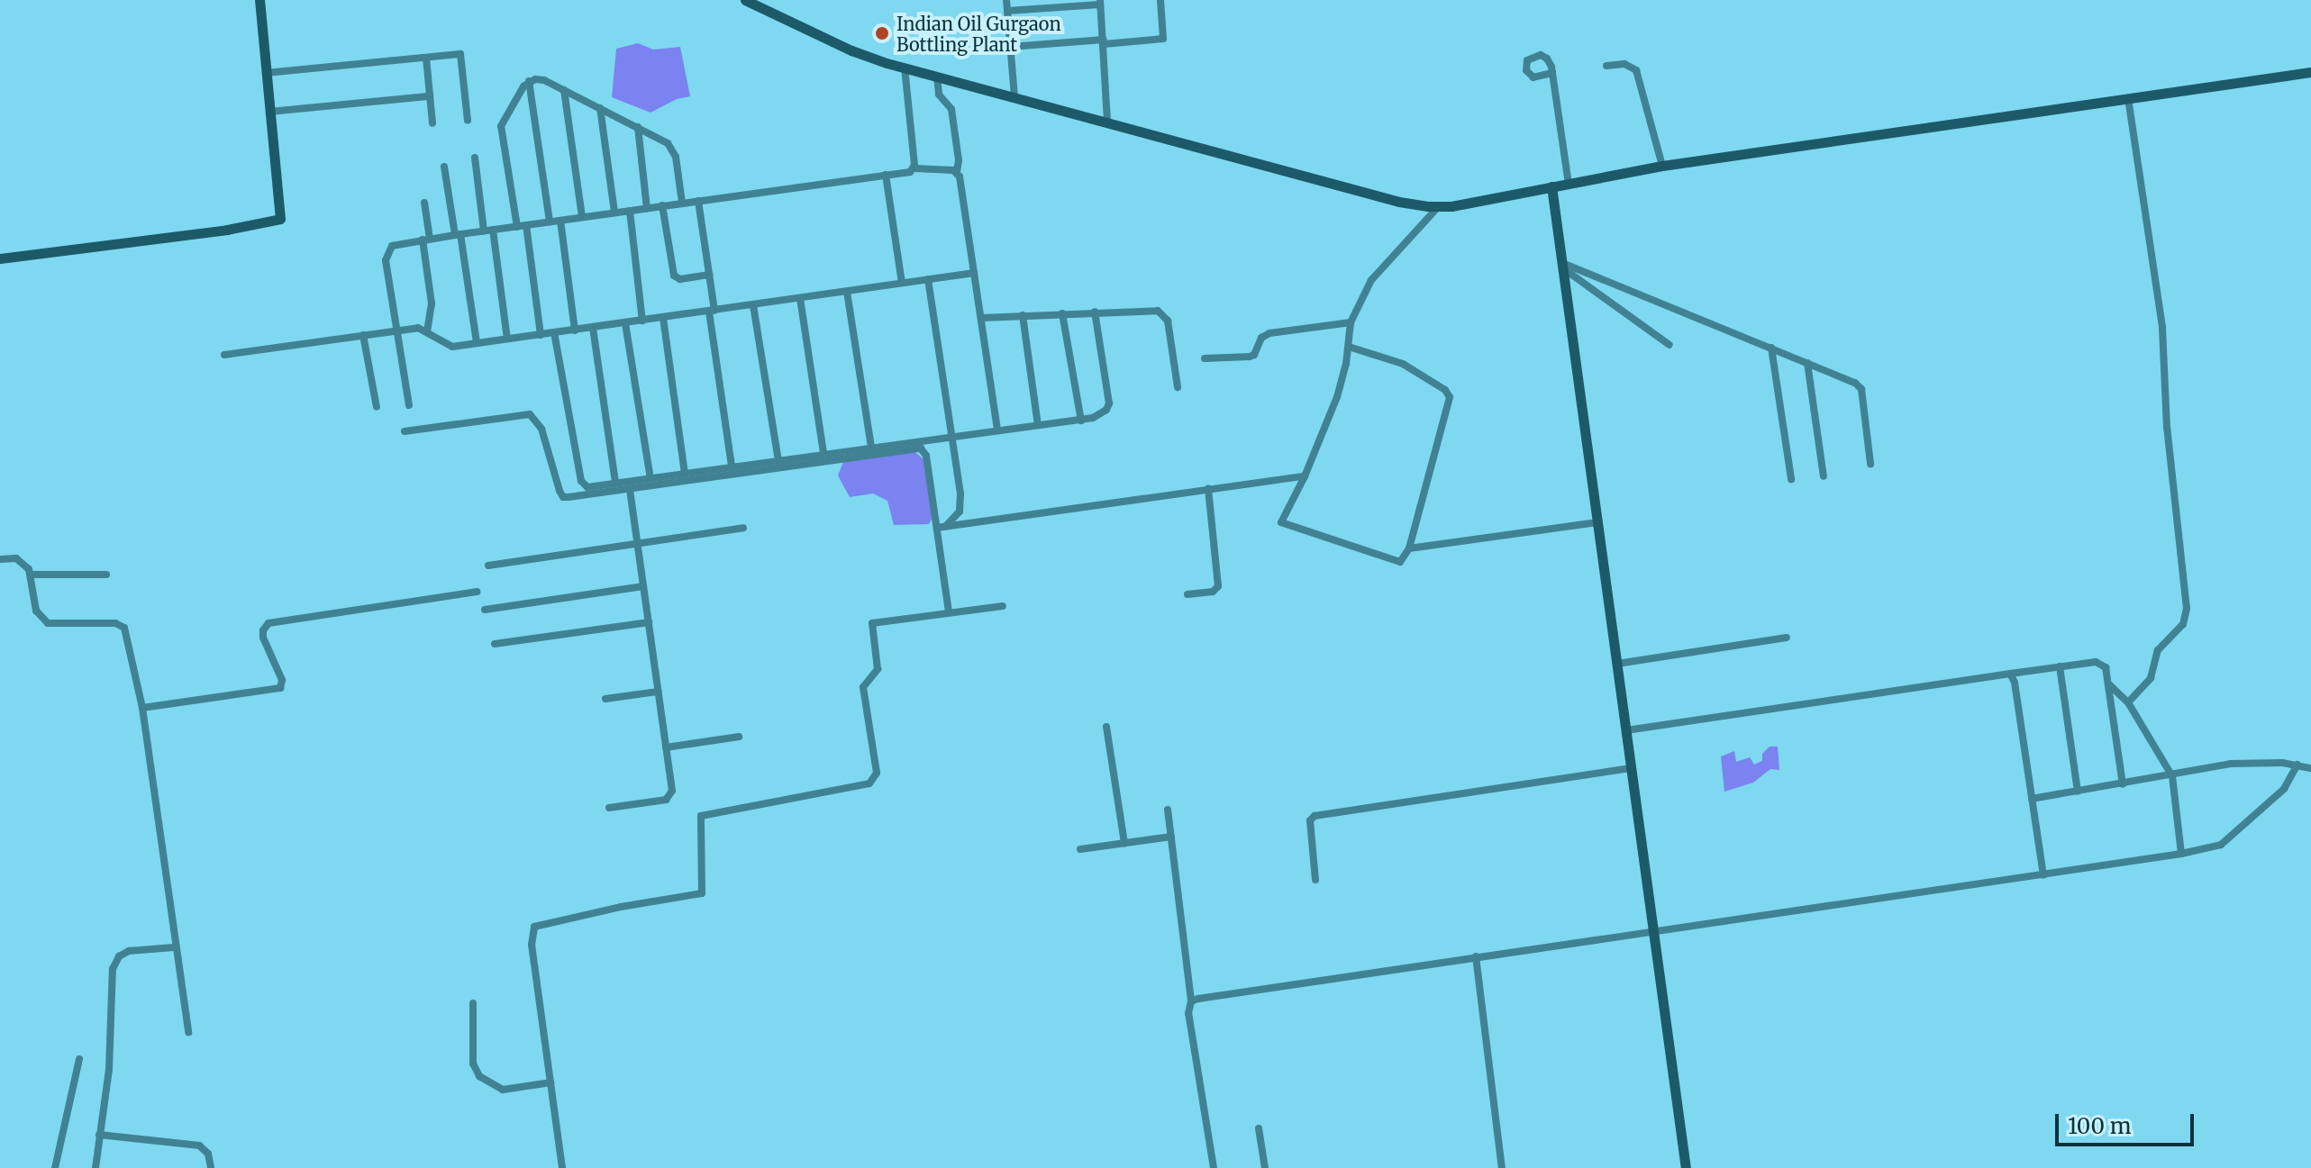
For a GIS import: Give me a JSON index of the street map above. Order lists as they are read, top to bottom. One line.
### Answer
{"places":["Indian Oil Gurgaon Bottling Plant"],"scale_bar":"100 m"}
